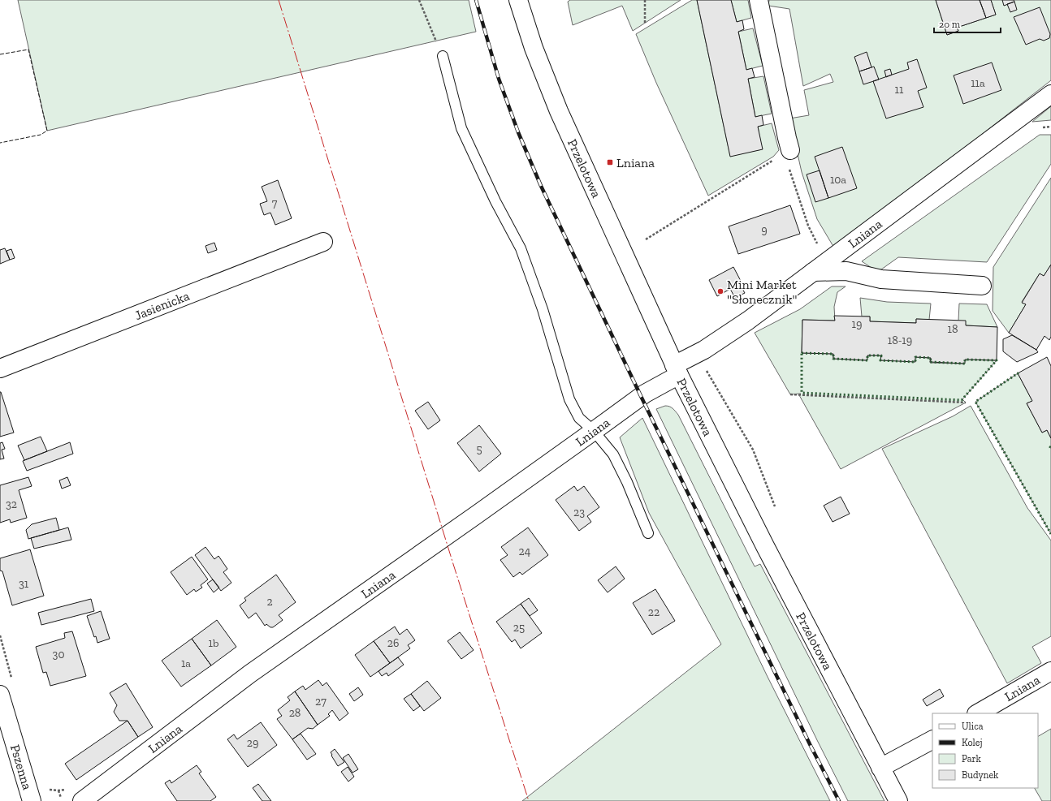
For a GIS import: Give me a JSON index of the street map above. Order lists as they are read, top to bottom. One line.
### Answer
{"streets":{"street":["Przelotowa","Lniana","Jasienicka","Pszenna"]},"crossings":[["Przelotowa","Lniana"]],"places":{"transit":["Lniana"],"other":["Mini Market \"Słonecznik\""]},"house_numbers":["11a","11","10a","7","9","19","18","18-19","5","32","23","24","31","2","22","25","1b","26","30","1a","27","28","29"],"legend":["Ulica","Kolej","Park","Budynek"],"scale_bar":"20 m"}
